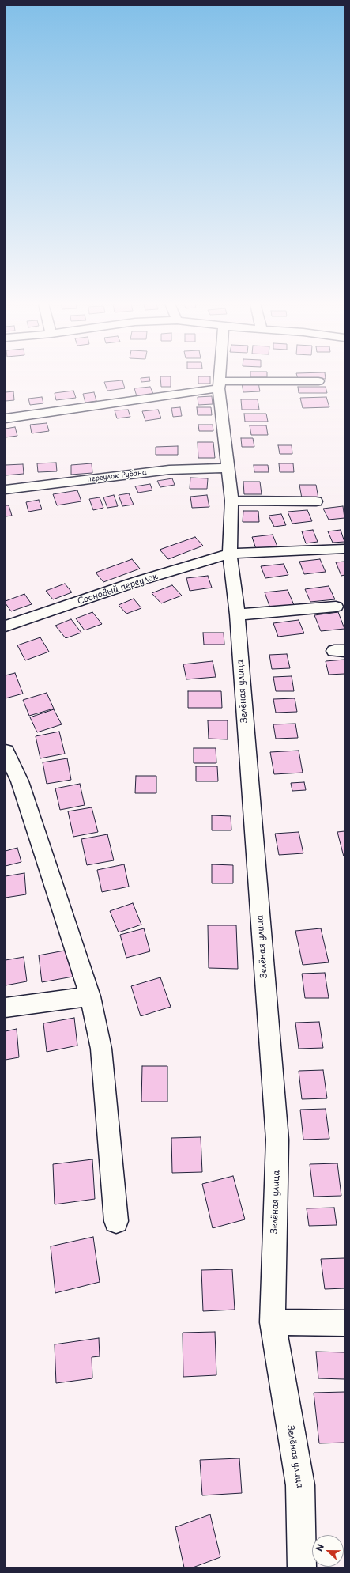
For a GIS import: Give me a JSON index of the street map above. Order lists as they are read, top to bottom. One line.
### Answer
{"streets":{"street":["переулок Рубана","Сосновый переулок","Зелёная улица"]},"crossings":[["переулок Рубана","Зелёная улица"],["Сосновый переулок","Зелёная улица"]],"north":"left"}
